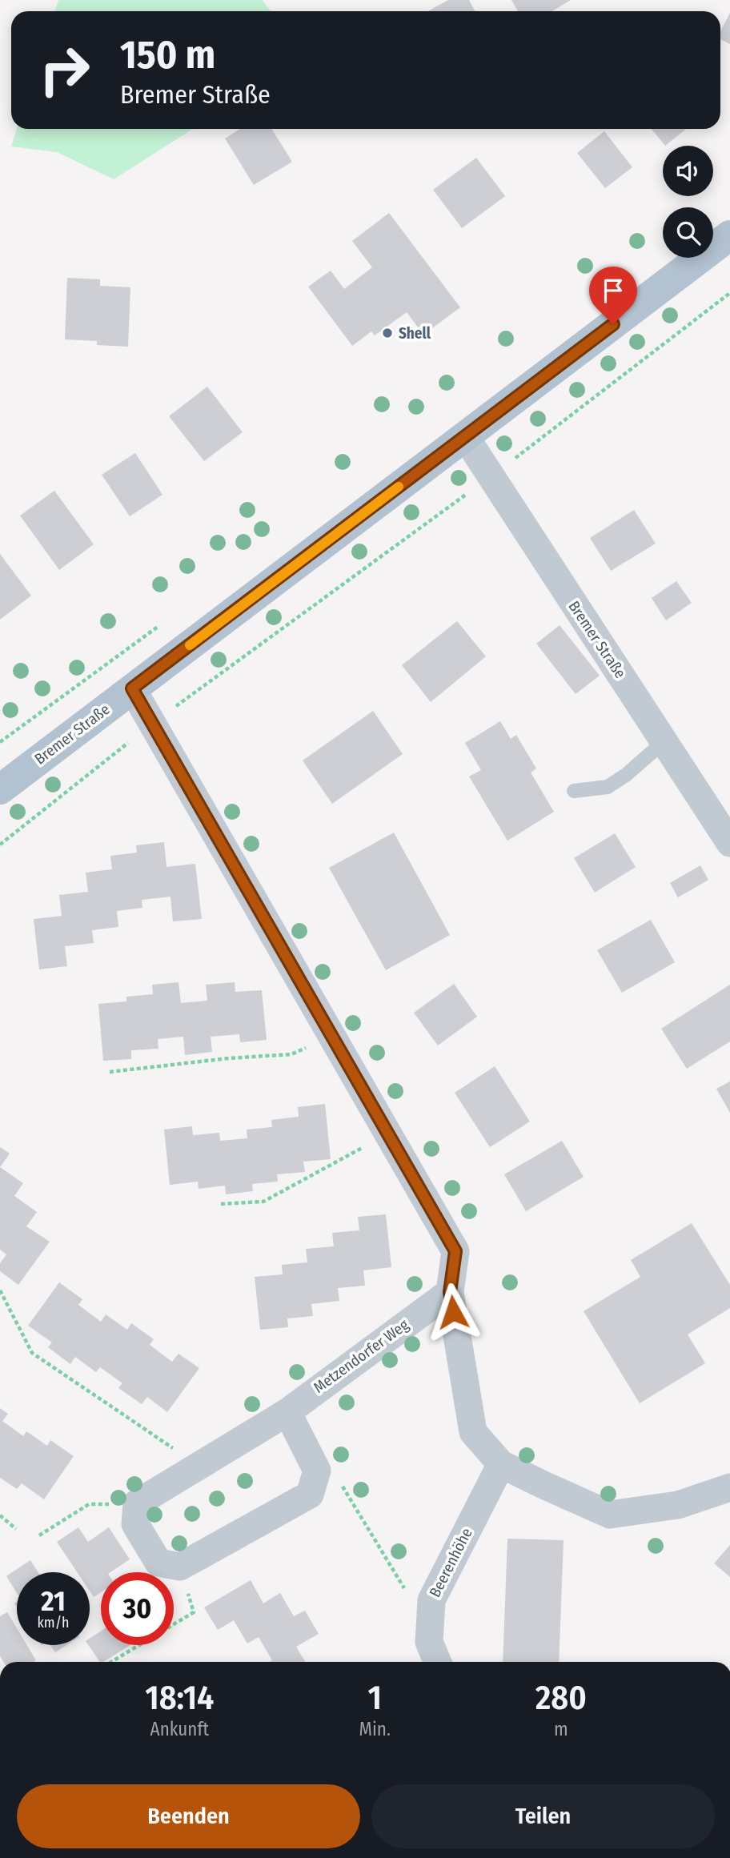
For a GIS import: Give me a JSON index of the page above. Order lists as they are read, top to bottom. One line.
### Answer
{"streets":{"main road":["Bremer Straße"],"street":["Metzendorfer Weg","Beerenhöhe"]},"places":["Shell"],"page":{"turn":["150 m","Bremer Straße"],"speed":"21 km/h","limit":"30","eta":["18:14","Ankunft","1","Min.","280","m"],"buttons":["Beenden","Teilen"]}}
